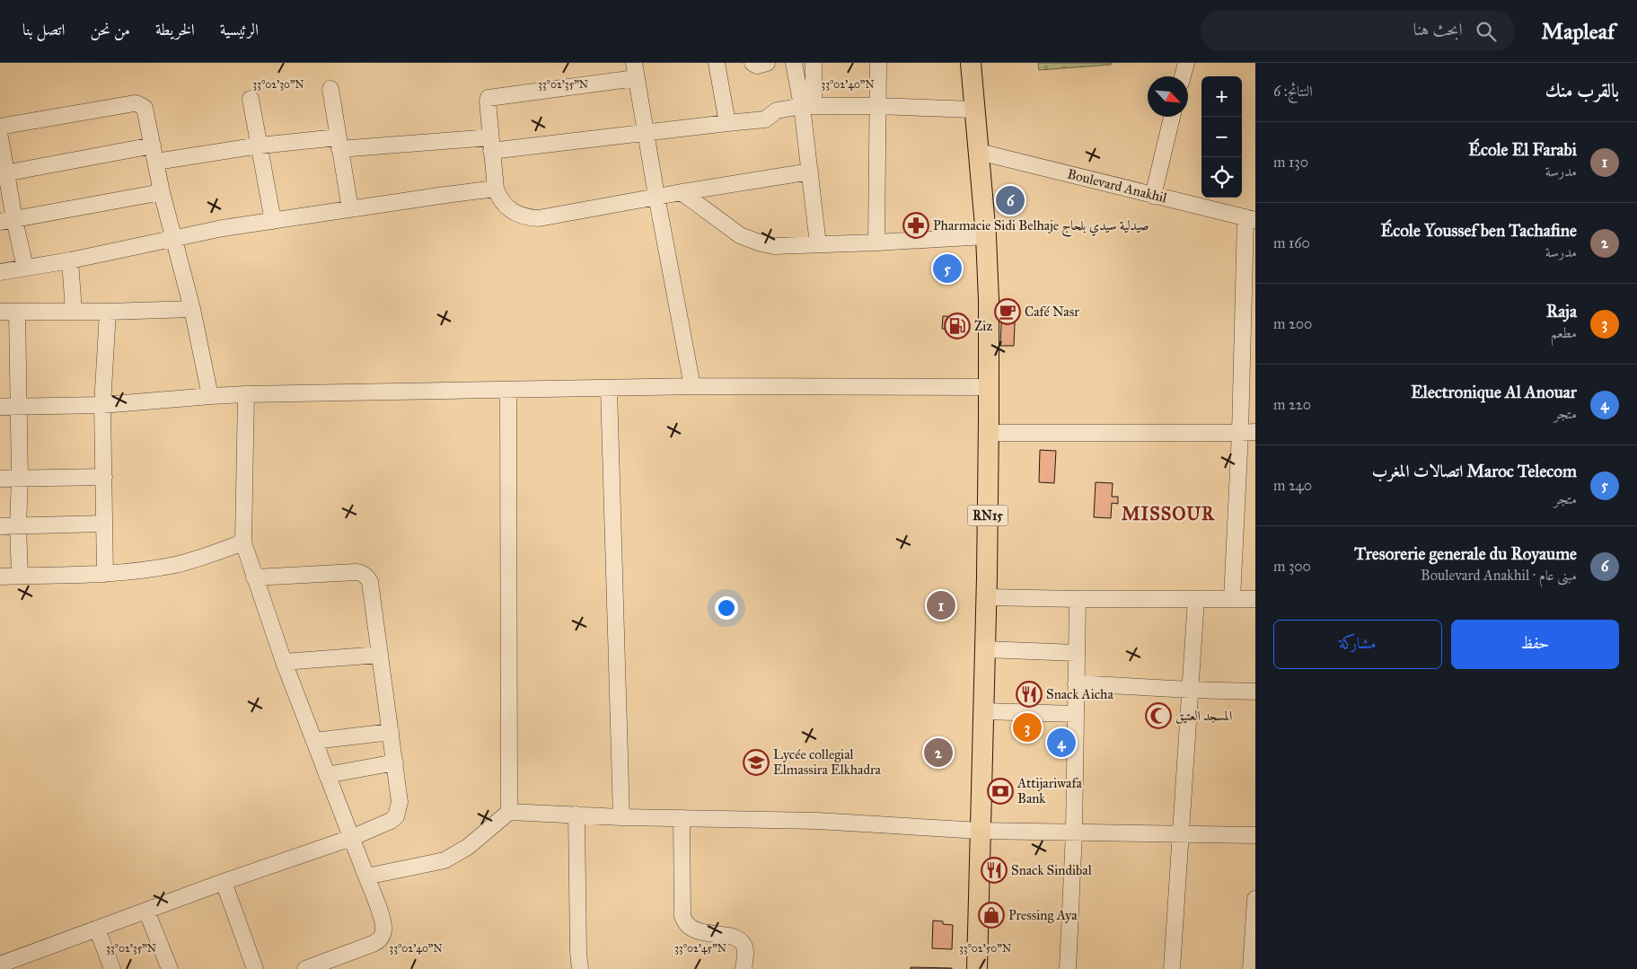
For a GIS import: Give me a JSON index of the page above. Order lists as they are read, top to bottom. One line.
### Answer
{"streets":{"main road":["RN15"],"street":["Boulevard Anakhil"]},"crossings":[["Boulevard Anakhil","RN15"]],"districts":["MISSOUR"],"places":{"pharmacy":["Pharmacie Sidi Belhaje صيدلية سيدي بلحاج"],"cafe":["Café Nasr"],"fuel station":["Ziz"],"restaurant":["Snack Aicha","Snack Sindibal"],"mosque":["المسجد العتيق"],"school or university":["Lycée collegial Elmassira Elkhadra"],"bank":["Attijariwafa Bank"],"shop":["Pressing Aya"]},"north":"bottom right","page":{"header":"Mapleaf","search":"ابحث هنا","nav":["الرئيسية","الخريطة","من نحن","اتصل بنا"],"heading":["بالقرب منك","النتائج: 6"],"map_buttons":["+","−"],"list":[{"mark":"1","name":"École El Farabi","note":"مدرسة","value":"130 m"},{"mark":"2","name":"École Youssef ben Tachafine","note":"مدرسة","value":"160 m"},{"mark":"3","name":"Raja","note":"مطعم","value":"200 m"},{"mark":"4","name":"Electronique Al Anouar","note":"متجر","value":"220 m"},{"mark":"5","name":"Maroc Telecom اتصالات المغرب","note":"متجر","value":"240 m"},{"mark":"6","name":"Tresorerie generale du Royaume","note":"مبنى عام · Boulevard Anakhil","value":"300 m"}],"pins":["6","5","1","3","4","2"],"buttons":["حفظ","مشاركة"]},"coordinates":["33°02'30\"N","33°02'35\"N","33°02'40\"N","33°02'45\"N","33°02'50\"N"]}
